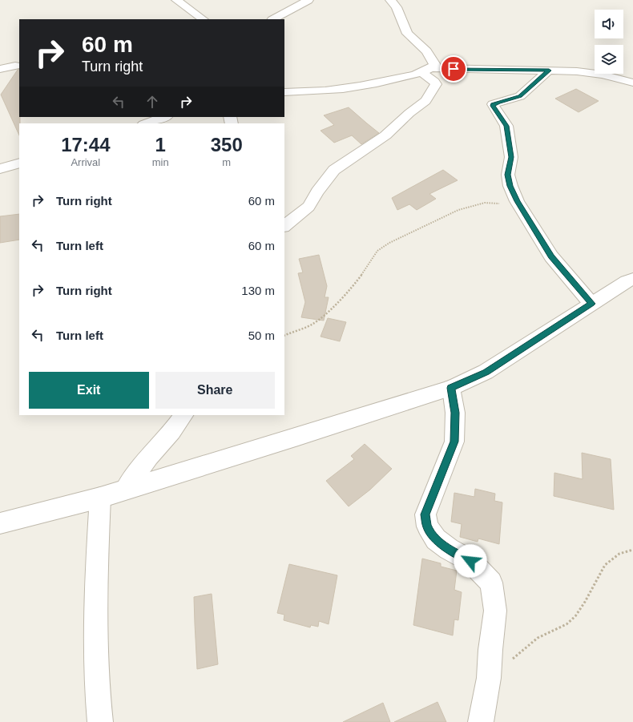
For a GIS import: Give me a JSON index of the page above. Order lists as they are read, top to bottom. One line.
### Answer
{"page":{"turn":["60 m","Turn right"],"eta":["17:44","Arrival","1","min","350","m"],"list":[{"name":"Turn right","value":"60 m"},{"name":"Turn left","value":"60 m"},{"name":"Turn right","value":"130 m"},{"name":"Turn left","value":"50 m"}],"buttons":["Exit","Share"]}}
